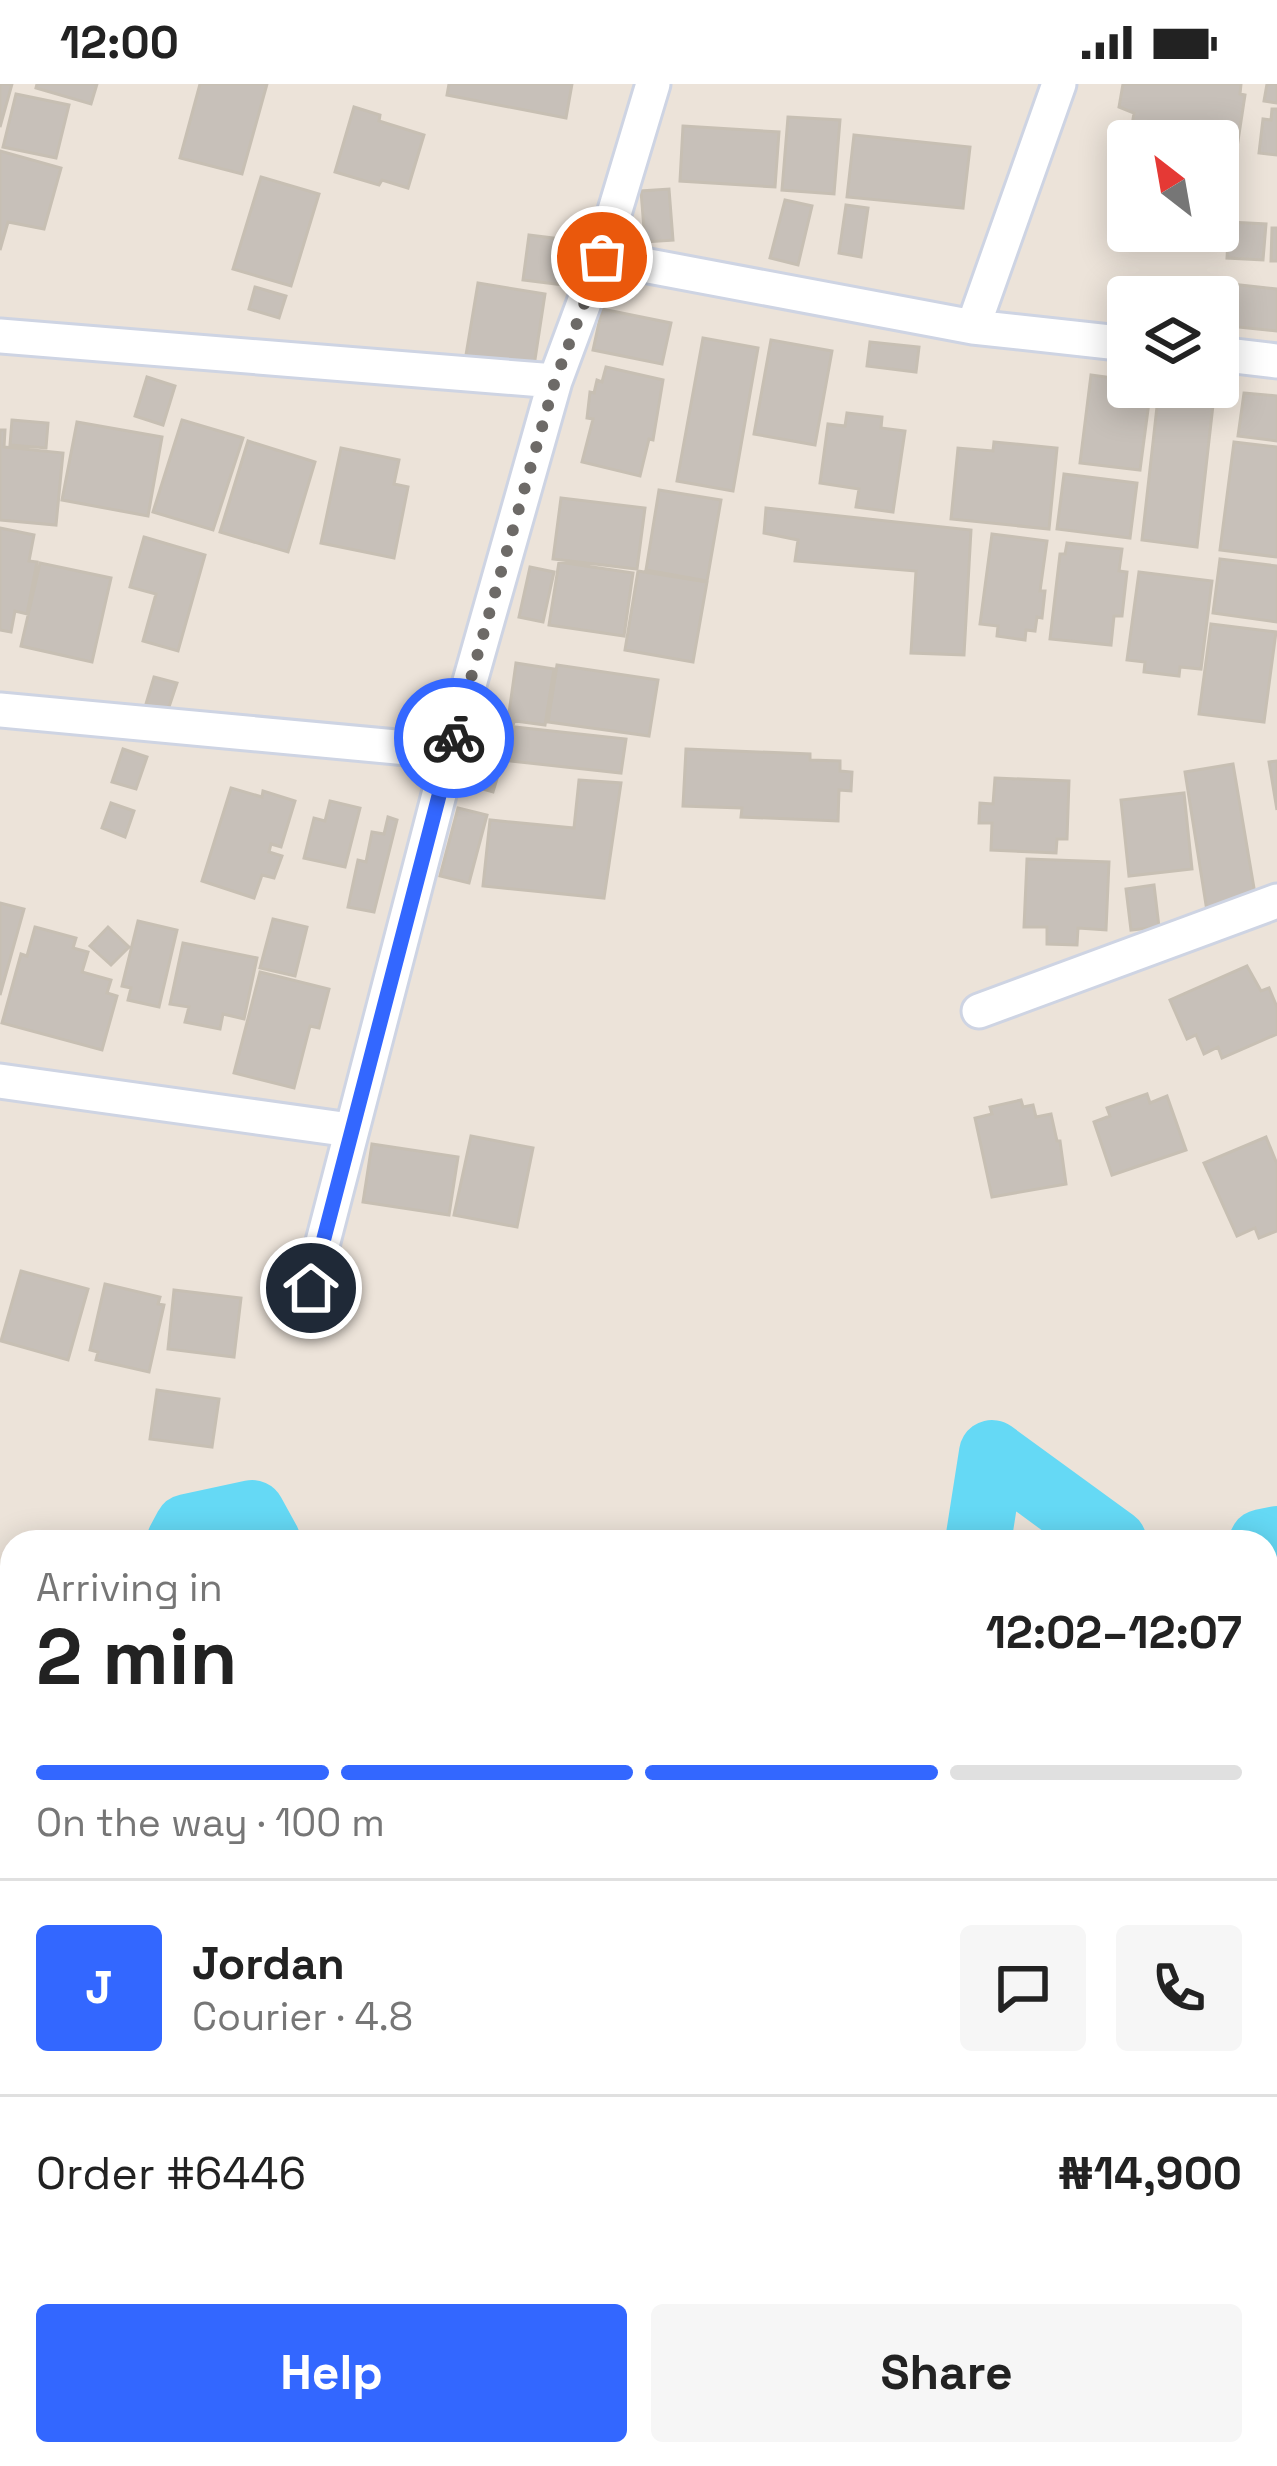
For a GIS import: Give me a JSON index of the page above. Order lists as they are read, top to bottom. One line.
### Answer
{"north":"top left","page":{"status":"12:00","heading":["2 min","Arriving in","12:02–12:07"],"panel":["Jordan","Courier · 4.8","Order #6446","₦14,900"],"bar":"On the way · 100 m","round":"J","buttons":["Help","Share"]}}
